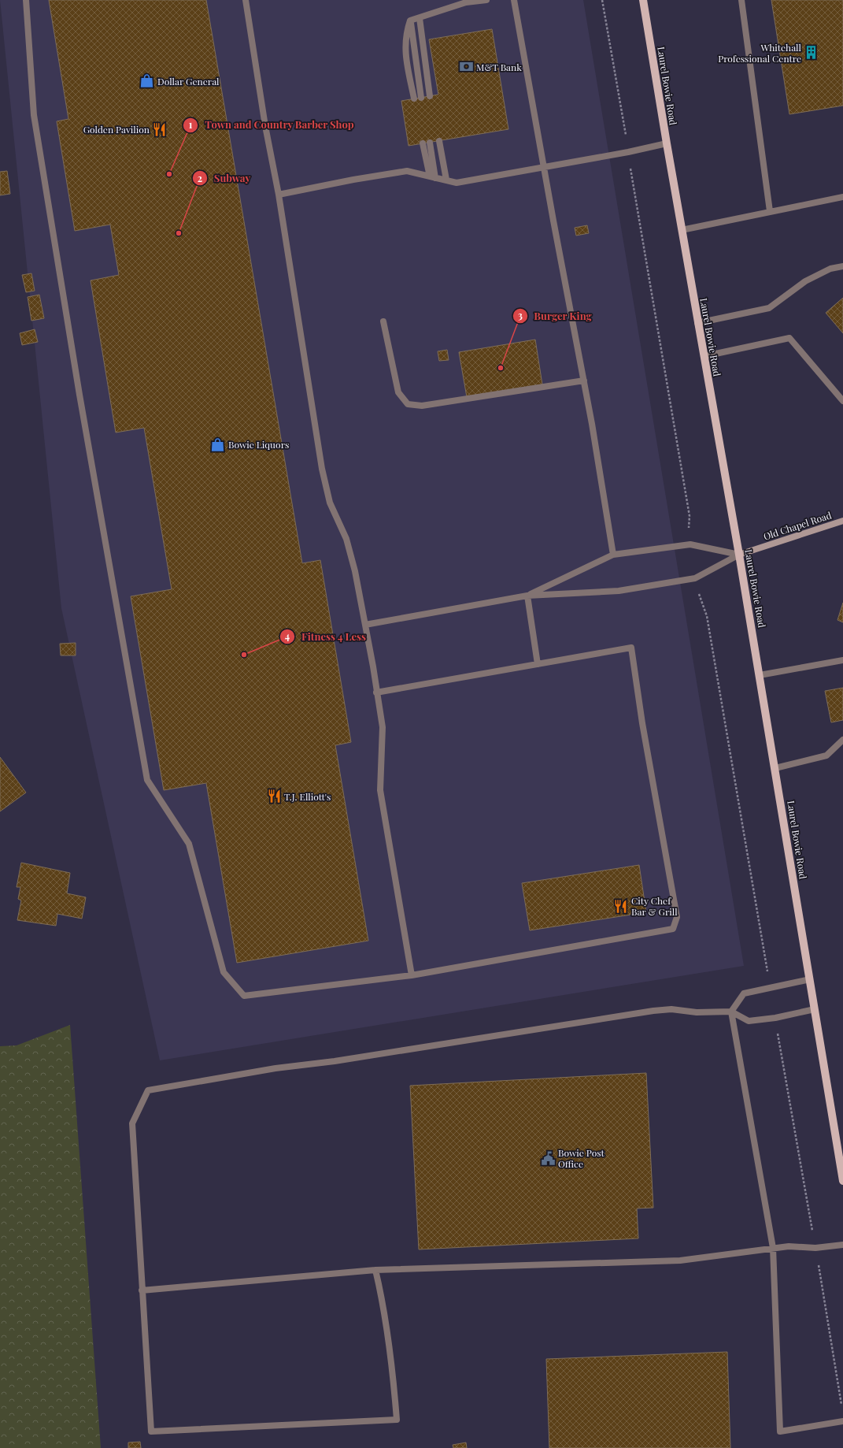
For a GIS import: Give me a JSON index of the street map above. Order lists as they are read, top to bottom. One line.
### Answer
{"streets":{"main road":["Laurel Bowie Road"],"street":["Old Chapel Road"]},"crossings":[["Laurel Bowie Road","Old Chapel Road"]],"places":{"building":["Whitehall Professional Centre"],"bank":["M&T Bank"],"shop":["Dollar General","Bowie Liquors"],"restaurant":["Golden Pavilion","T.J. Elliott's","City Chef Bar & Grill"],"other":["Town and Country Barber Shop","Subway","Burger King","Fitness 4 Less"],"public building":["Bowie Post Office"]}}
